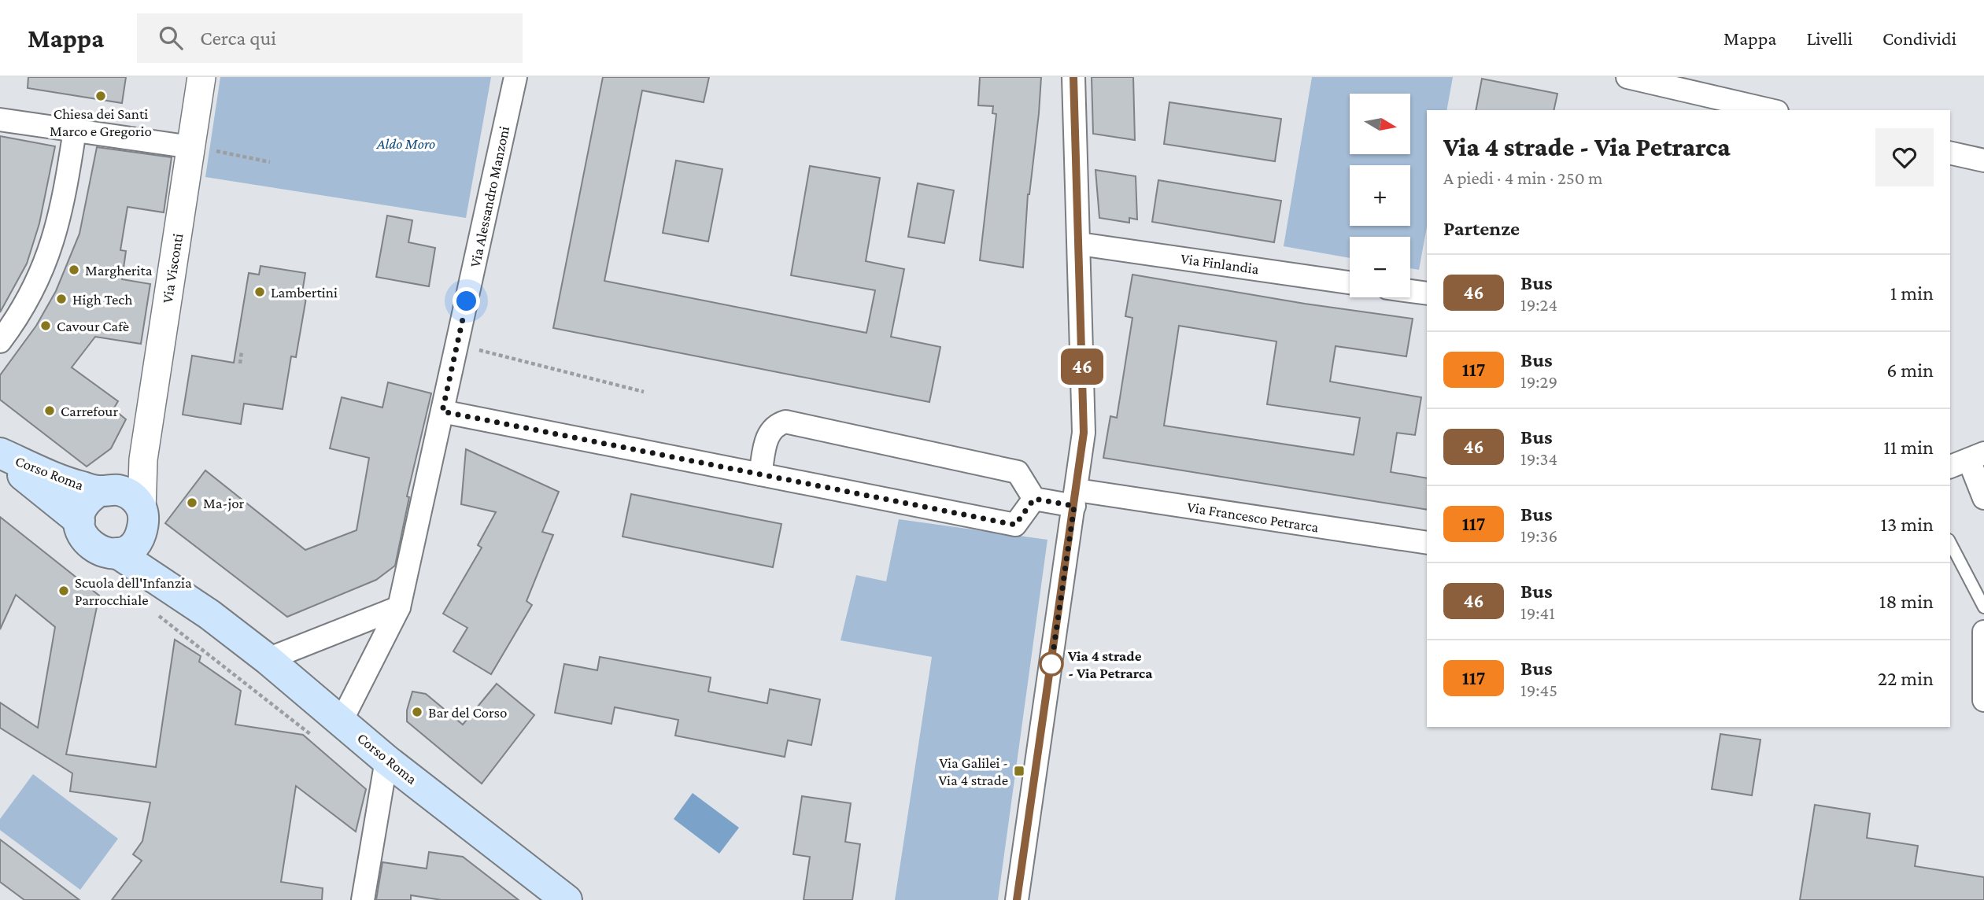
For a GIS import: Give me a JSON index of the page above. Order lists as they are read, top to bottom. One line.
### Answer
{"streets":{"main road":["Corso Roma"],"street":["Via Alessandro Manzoni","Via Finlandia","Via Visconti","Via Francesco Petrarca"]},"crossings":[["Via Alessandro Manzoni","Corso Roma"],["Via Visconti","Corso Roma"]],"parks":["Aldo Moro"],"places":{"other":["Chiesa dei Santi Marco e Gregorio","Margherita","Lambertini","High Tech","Cavour Cafè","Carrefour","Ma-jor","Scuola dell'Infanzia Parrocchiale","Via 4 strade - Via Petrarca","Bar del Corso"],"transit":["Via Galilei - Via 4 strade"]},"lines":["bus line 46"],"north":"right","page":{"header":"Mappa","search":"Cerca qui","nav":["Mappa","Livelli","Condividi"],"on_map":"46","map_buttons":["+","−"],"heading":[["Via 4 strade - Via Petrarca","A piedi · 4 min · 250 m"],"Partenze"],"list":[{"mark":"46","name":"Bus","note":"19:24","value":"1 min"},{"mark":"117","name":"Bus","note":"19:29","value":"6 min"},{"mark":"46","name":"Bus","note":"19:34","value":"11 min"},{"mark":"117","name":"Bus","note":"19:36","value":"13 min"},{"mark":"46","name":"Bus","note":"19:41","value":"18 min"},{"mark":"117","name":"Bus","note":"19:45","value":"22 min"}]}}
